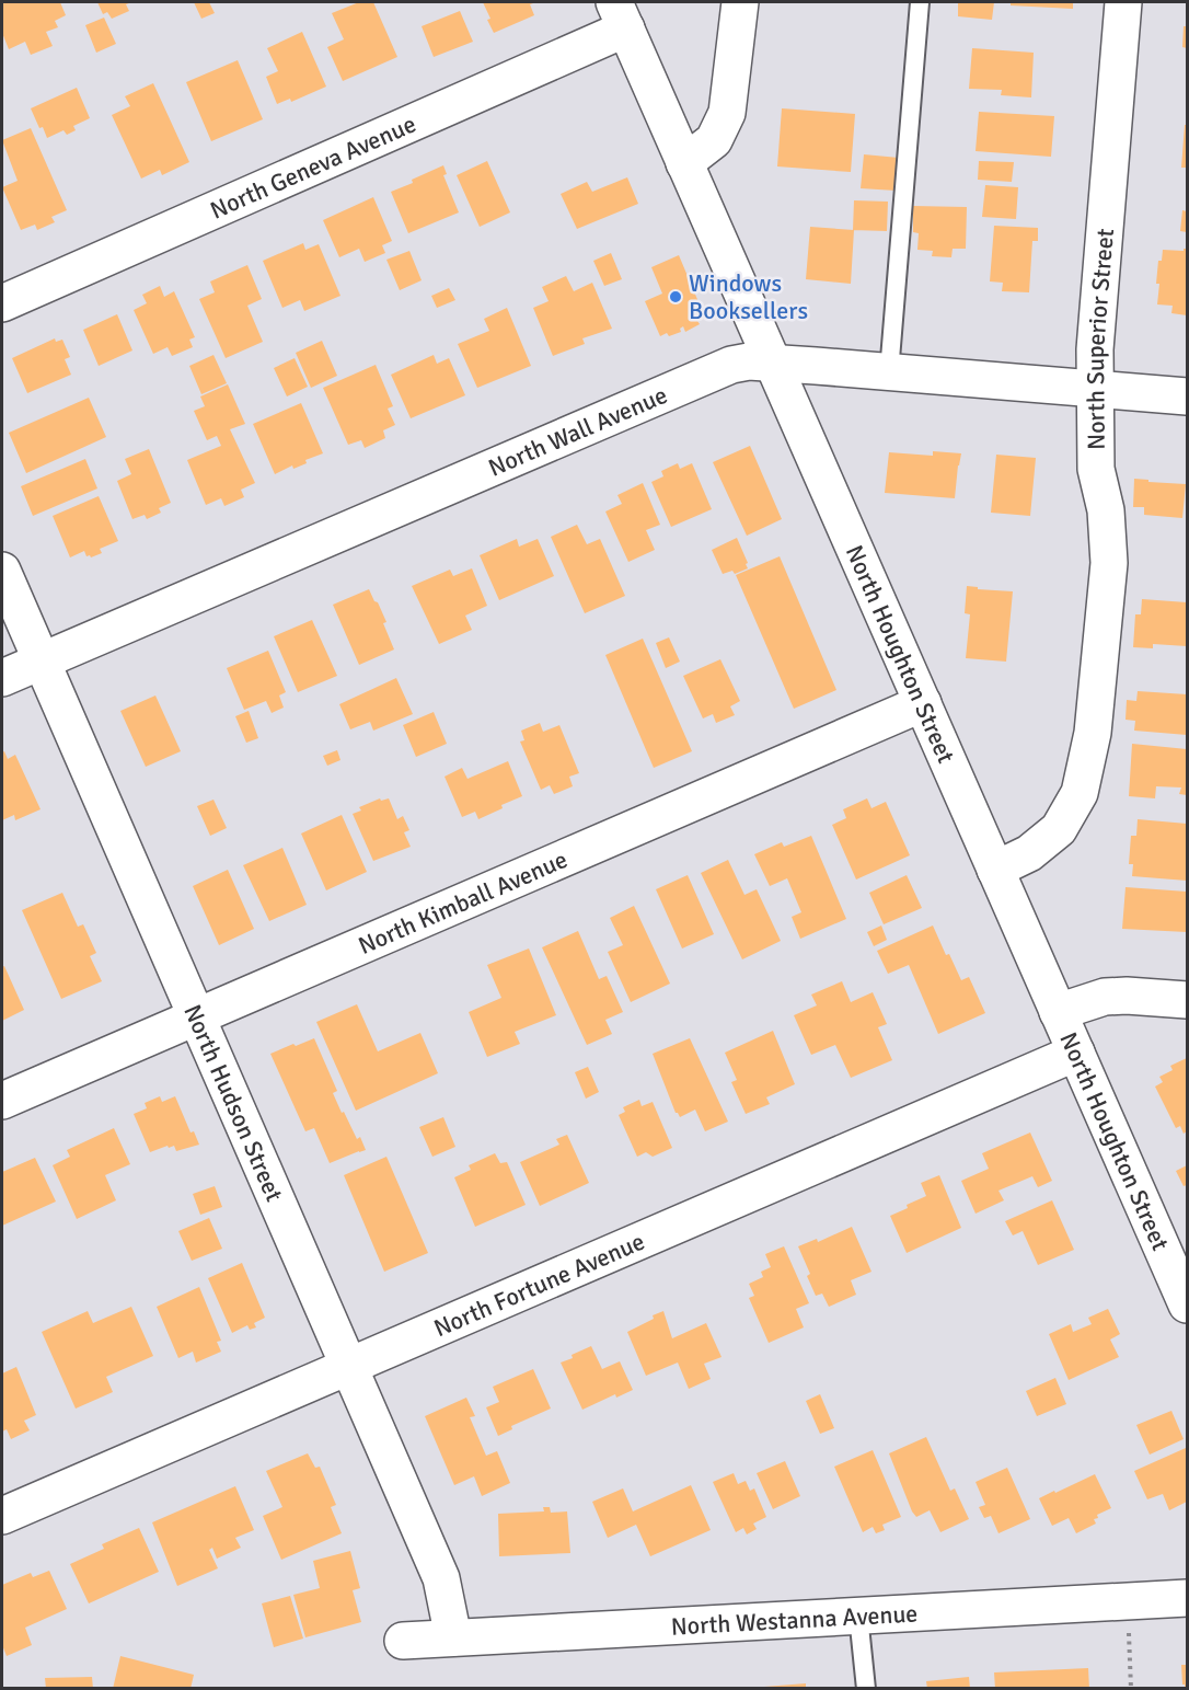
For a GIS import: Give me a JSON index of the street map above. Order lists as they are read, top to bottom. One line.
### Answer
{"streets":{"street":["North Geneva Avenue","North Superior Street","North Wall Avenue","North Houghton Street","North Kimball Avenue","North Hudson Street","North Fortune Avenue","North Westanna Avenue"]},"crossings":[["North Geneva Avenue","North Houghton Street"],["North Superior Street","North Wall Avenue"],["North Superior Street","North Houghton Street"],["North Wall Avenue","North Houghton Street"],["North Wall Avenue","North Hudson Street"],["North Houghton Street","North Kimball Avenue"],["North Houghton Street","North Fortune Avenue"],["North Kimball Avenue","North Hudson Street"],["North Hudson Street","North Fortune Avenue"],["North Hudson Street","North Westanna Avenue"]],"places":["Windows Booksellers"]}
